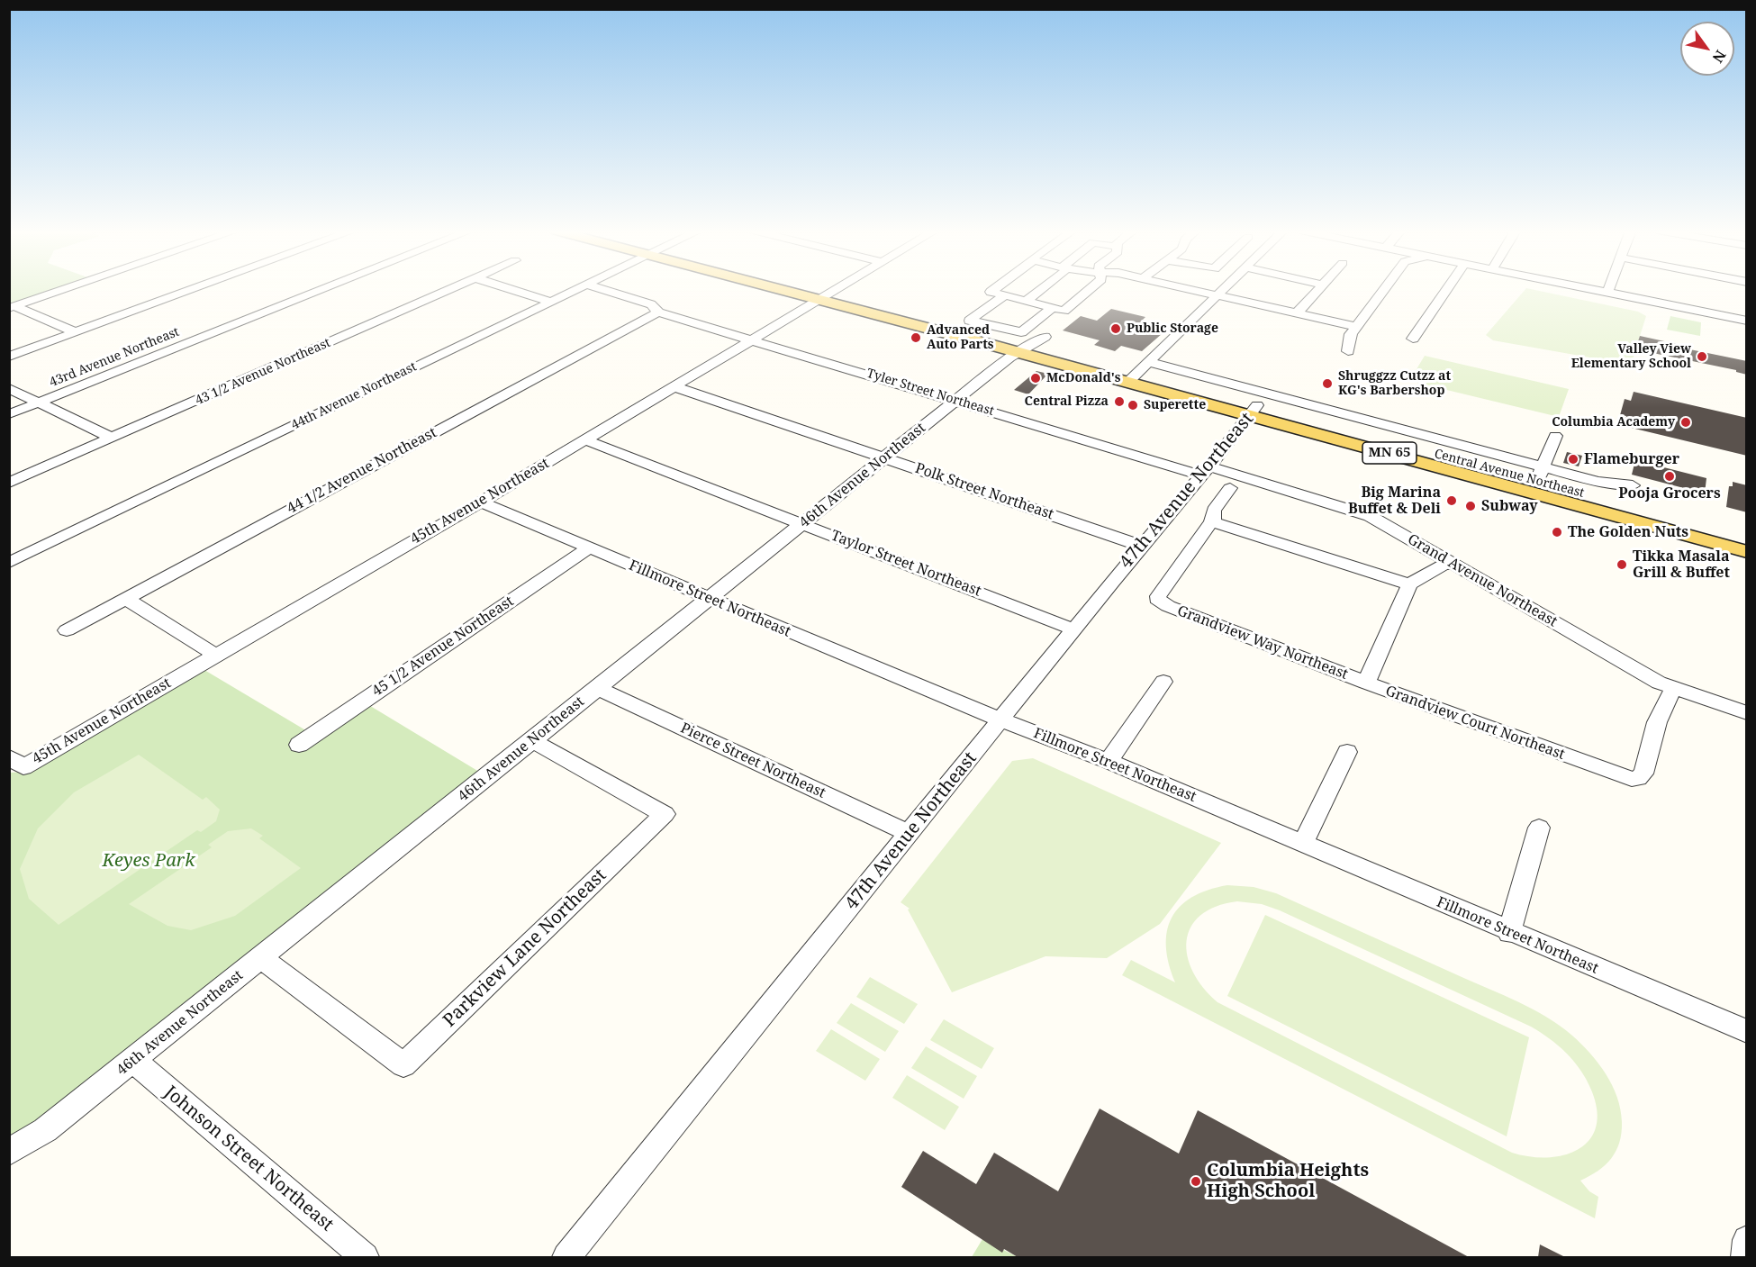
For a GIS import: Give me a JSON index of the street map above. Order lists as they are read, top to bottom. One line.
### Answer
{"streets":{"main road":["MN 65","Central Avenue Northeast"],"street":["43rd Avenue Northeast","43 1/2 Avenue Northeast","Tyler Street Northeast","44th Avenue Northeast","44 1/2 Avenue Northeast","46th Avenue Northeast","47th Avenue Northeast","Polk Street Northeast","45th Avenue Northeast","Taylor Street Northeast","Grand Avenue Northeast","Fillmore Street Northeast","Grandview Way Northeast","45 1/2 Avenue Northeast","Grandview Court Northeast","Pierce Street Northeast","Parkview Lane Northeast","Johnson Street Northeast"]},"crossings":[["Tyler Street Northeast","44 1/2 Avenue Northeast"],["Tyler Street Northeast","46th Avenue Northeast"],["Tyler Street Northeast","47th Avenue Northeast"],["Tyler Street Northeast","45th Avenue Northeast"],["Tyler Street Northeast","Grand Avenue Northeast"],["Central Avenue Northeast","46th Avenue Northeast"],["Central Avenue Northeast","47th Avenue Northeast"],["Central Avenue Northeast","45th Avenue Northeast"],["46th Avenue Northeast","Polk Street Northeast"],["46th Avenue Northeast","Taylor Street Northeast"],["46th Avenue Northeast","Fillmore Street Northeast"],["46th Avenue Northeast","Pierce Street Northeast"],["46th Avenue Northeast","Parkview Lane Northeast"],["46th Avenue Northeast","Johnson Street Northeast"],["47th Avenue Northeast","Polk Street Northeast"],["47th Avenue Northeast","Taylor Street Northeast"],["47th Avenue Northeast","Grand Avenue Northeast"],["47th Avenue Northeast","Fillmore Street Northeast"],["47th Avenue Northeast","Pierce Street Northeast"],["Polk Street Northeast","45th Avenue Northeast"],["45th Avenue Northeast","Taylor Street Northeast"],["45th Avenue Northeast","Fillmore Street Northeast"],["Grand Avenue Northeast","Grandview Court Northeast"],["Fillmore Street Northeast","45 1/2 Avenue Northeast"],["Grandview Way Northeast","Grandview Court Northeast"]],"parks":["Keyes Park"],"places":["Public Storage","Advanced Auto Parts","Valley View Elementary School","McDonald's","Shruggzz Cutzz at KG's Barbershop","Central Pizza","Superette","Columbia Academy","Flameburger","Pooja Grocers","Big Marina Buffet & Deli","Subway","The Golden Nuts","Tikka Masala Grill & Buffet","Columbia Heights High School"],"north":"bottom right"}
